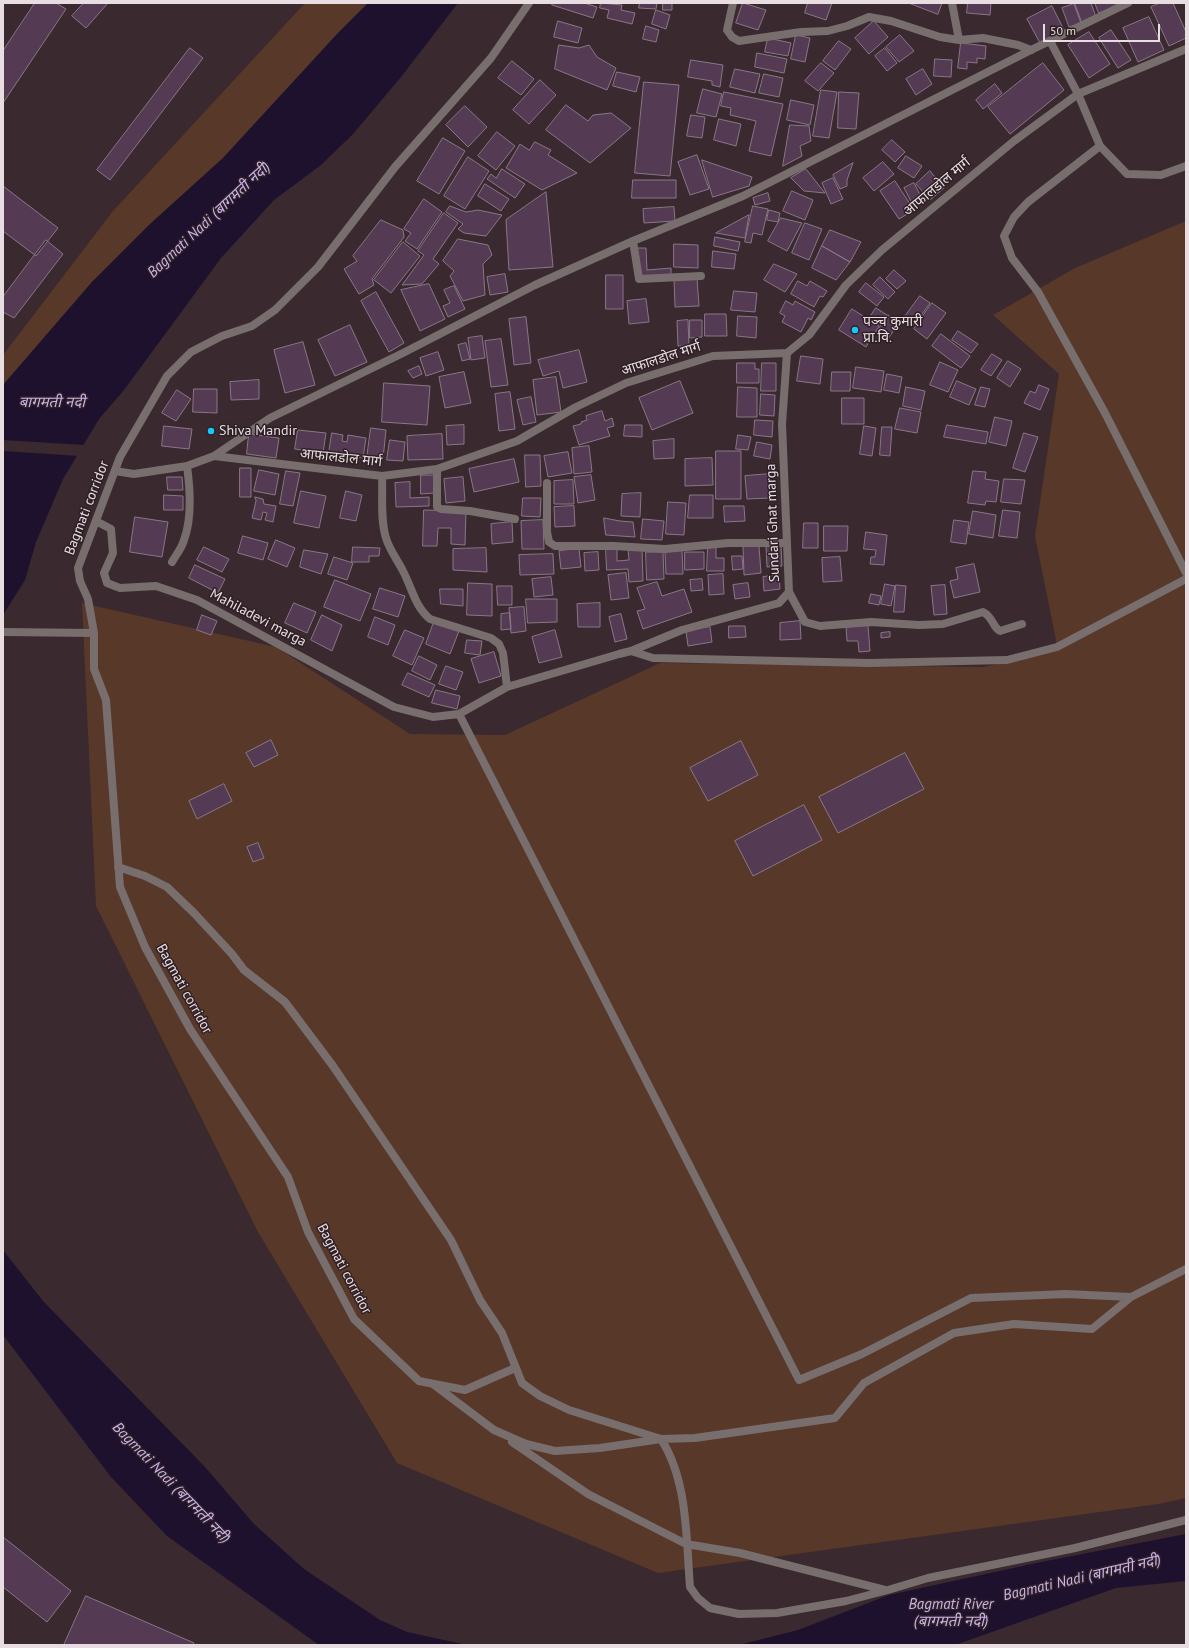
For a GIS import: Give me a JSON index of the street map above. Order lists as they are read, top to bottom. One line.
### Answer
{"streets":{"street":["आफालडोल मार्ग","Bagmati corridor","Sundari Ghat marga","Mahiladevi marga"]},"crossings":[["आफालडोल मार्ग","Bagmati corridor"],["आफालडोल मार्ग","Sundari Ghat marga"],["Bagmati corridor","Mahiladevi marga"],["Sundari Ghat marga","Mahiladevi marga"]],"water":["Bagmati Nadi (बागमती नदी)","बागमती नदी","Bagmati River (बागमती नदी)"],"places":["पञ्च कुमारी प्रा.वि.","Shiva Mandir"],"scale_bar":"50 m"}
